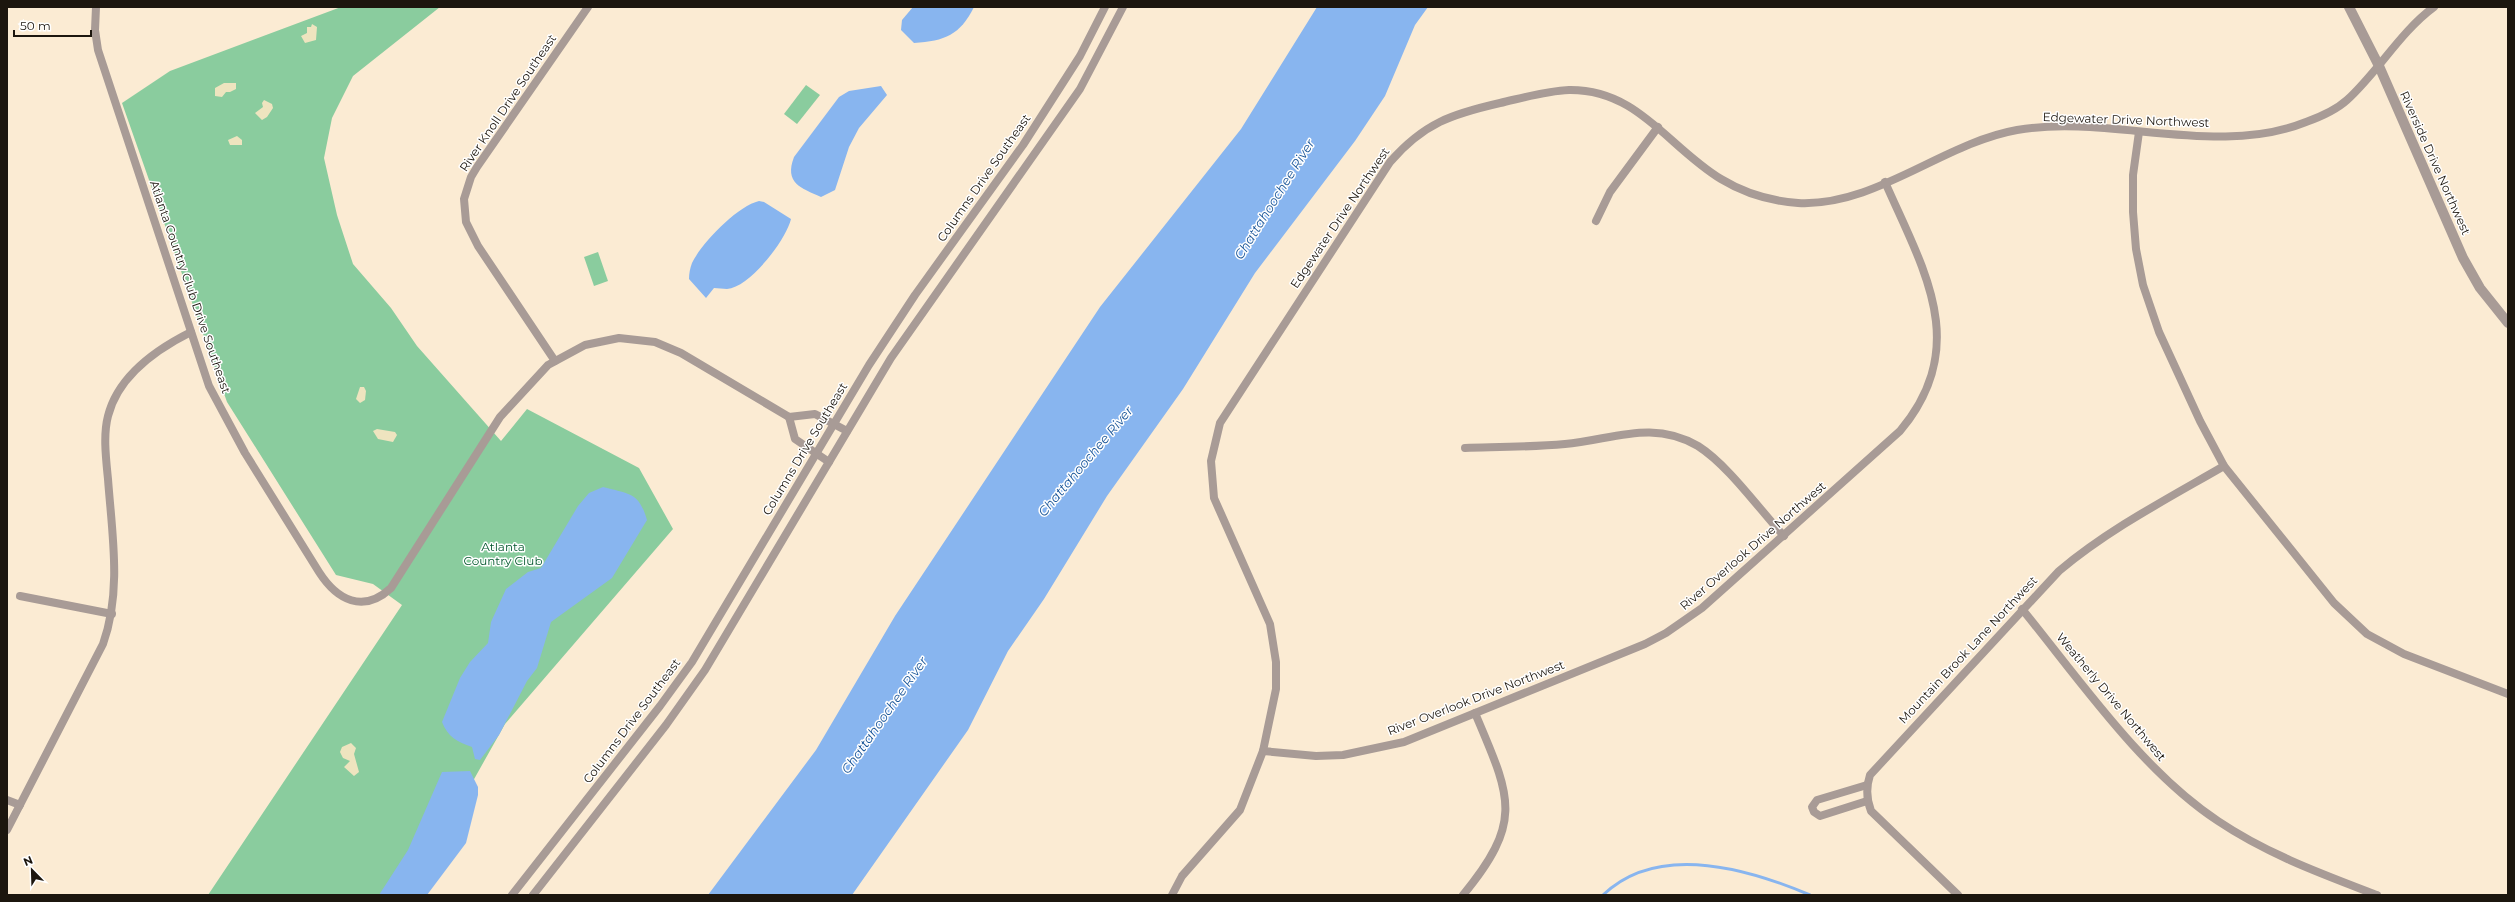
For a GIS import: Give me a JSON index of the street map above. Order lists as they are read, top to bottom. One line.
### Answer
{"streets":{"street":["River Knoll Drive Southeast","Edgewater Drive Northwest","Riverside Drive Northwest","Columns Drive Southeast","Atlanta Country Club Drive Southeast","River Overlook Drive Northwest","Mountain Brook Lane Northwest","Weatherly Drive Northwest"]},"crossings":[["River Knoll Drive Southeast","Atlanta Country Club Drive Southeast"],["Edgewater Drive Northwest","Riverside Drive Northwest"],["Edgewater Drive Northwest","River Overlook Drive Northwest"],["Mountain Brook Lane Northwest","Weatherly Drive Northwest"]],"water":["Chattahoochee River"],"parks":["Atlanta Country Club"],"scale_bar":"50 m","north":"top left"}
